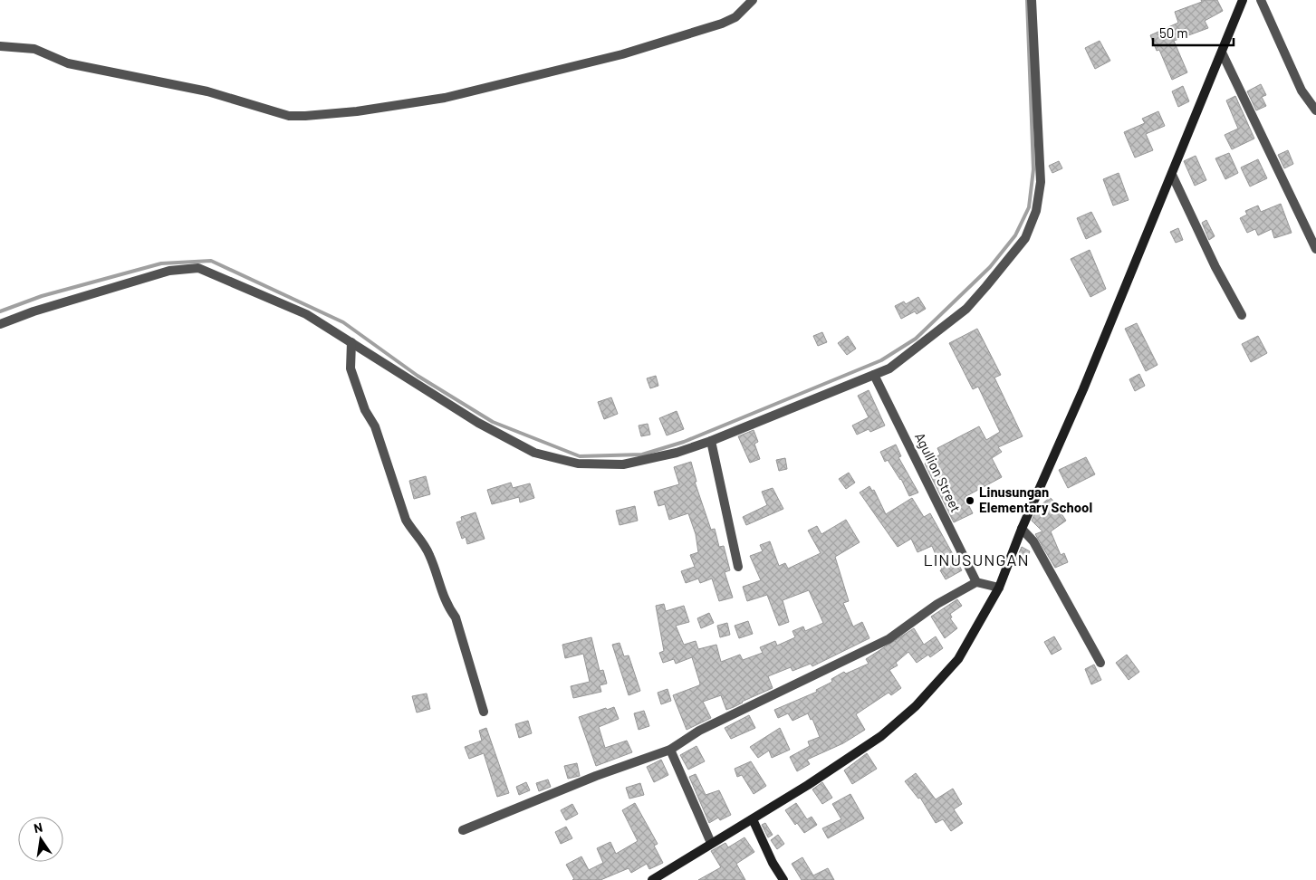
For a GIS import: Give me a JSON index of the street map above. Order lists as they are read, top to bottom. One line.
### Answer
{"streets":{"street":["Agullion Street"]},"districts":["LINUSUNGAN"],"places":["Linusungan Elementary School"],"scale_bar":"50 m","north":"top"}
